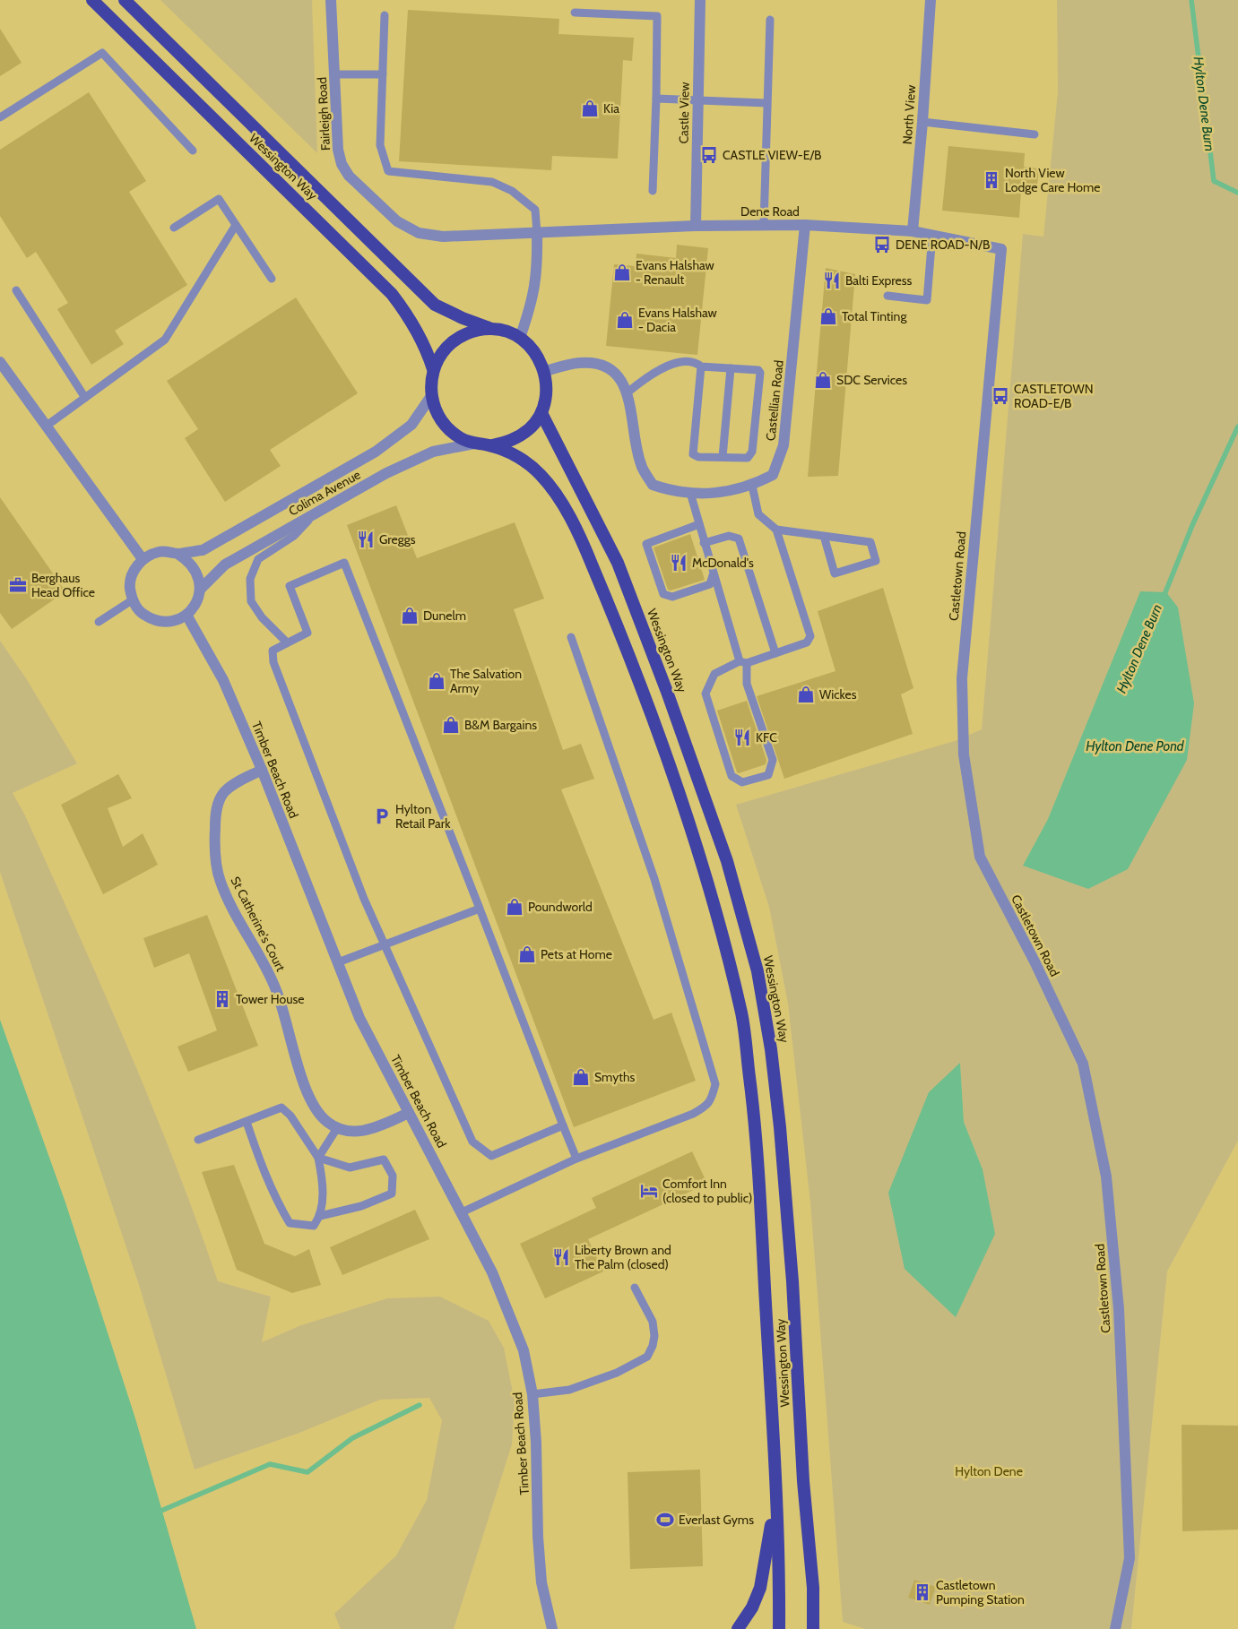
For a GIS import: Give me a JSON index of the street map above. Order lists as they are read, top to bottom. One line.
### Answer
{"streets":{"highway":["Wessington Way"],"street":["Castle View","Fairleigh Road","North View","Dene Road","Castellian Road","Colima Avenue","Castletown Road","Timber Beach Road","St Catherine's Court"]},"crossings":[["Castle View","Dene Road"],["Fairleigh Road","Dene Road"],["North View","Dene Road"],["Wessington Way","Castellian Road"],["Wessington Way","Colima Avenue"],["Dene Road","Castellian Road"],["Dene Road","Castletown Road"],["Castellian Road","Colima Avenue"],["Colima Avenue","Timber Beach Road"],["Timber Beach Road","St Catherine's Court"]],"water":["Hylton Dene Burn","Hylton Dene Pond"],"parks":["Hylton Dene"],"places":{"shop":["Kia","Evans Halshaw - Renault","Total Tinting","Evans Halshaw - Dacia","SDC Services","Dunelm","The Salvation Army","Wickes","B&M Bargains","Poundworld","Pets at Home","Smyths"],"bus stop":["CASTLE VIEW-E/B","DENE ROAD-N/B","CASTLETOWN ROAD-E/B"],"building":["North View Lodge Care Home","Tower House","Castletown Pumping Station"],"restaurant":["Balti Express","Greggs","McDonald's","KFC","Liberty Brown and The Palm (closed)"],"office":["Berghaus Head Office"],"parking":["Hylton Retail Park"],"hotel":["Comfort Inn (closed to public)"],"sports":["Everlast Gyms"]}}
